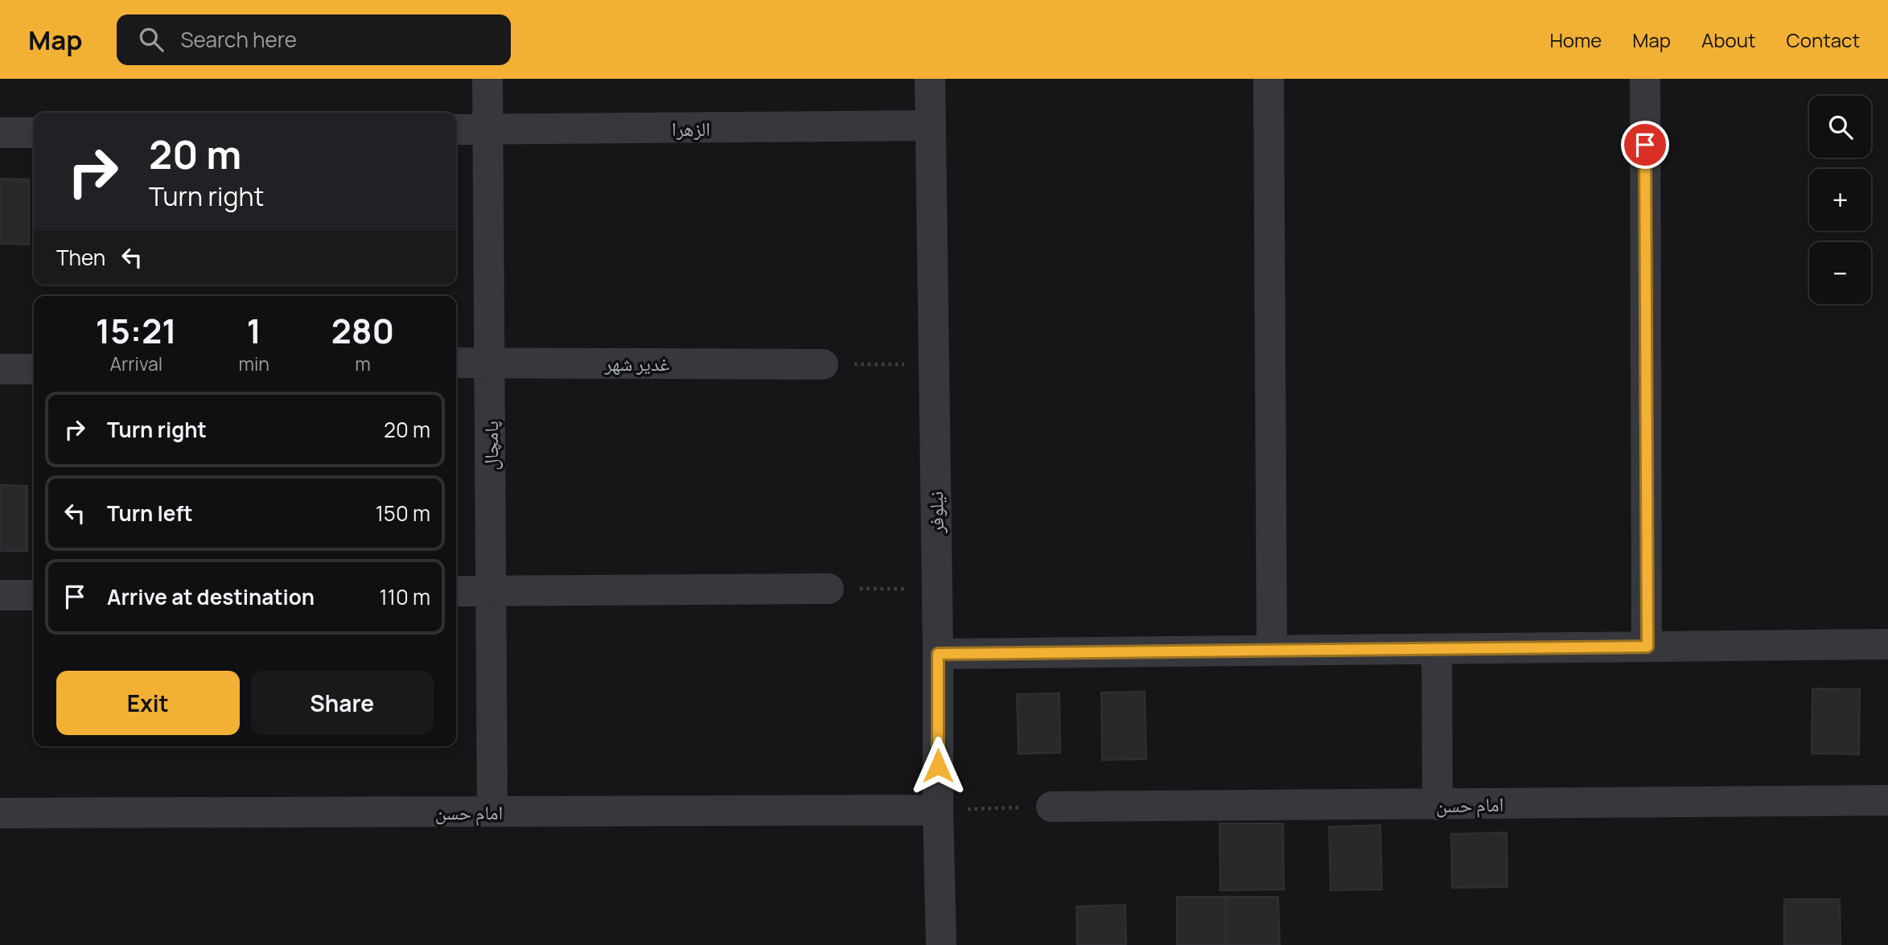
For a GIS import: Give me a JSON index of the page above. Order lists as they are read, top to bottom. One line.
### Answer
{"streets":{"street":["الزهرا","غدیر شهر","پامچال","نیلوفر","امام حسن"]},"crossings":[["الزهرا","پامچال"],["الزهرا","نیلوفر"],["غدیر شهر","پامچال"],["پامچال","امام حسن"],["نیلوفر","امام حسن"]],"page":{"header":"Map","search":"Search here","nav":["Home","Map","About","Contact"],"map_buttons":["+","−"],"turn":["20 m","Turn right"],"then":"Then","eta":["15:21","Arrival","1","min","280","m"],"list":[{"name":"Turn right","value":"20 m"},{"name":"Turn left","value":"150 m"},{"name":"Arrive at destination","value":"110 m"}],"buttons":["Exit","Share"]}}
